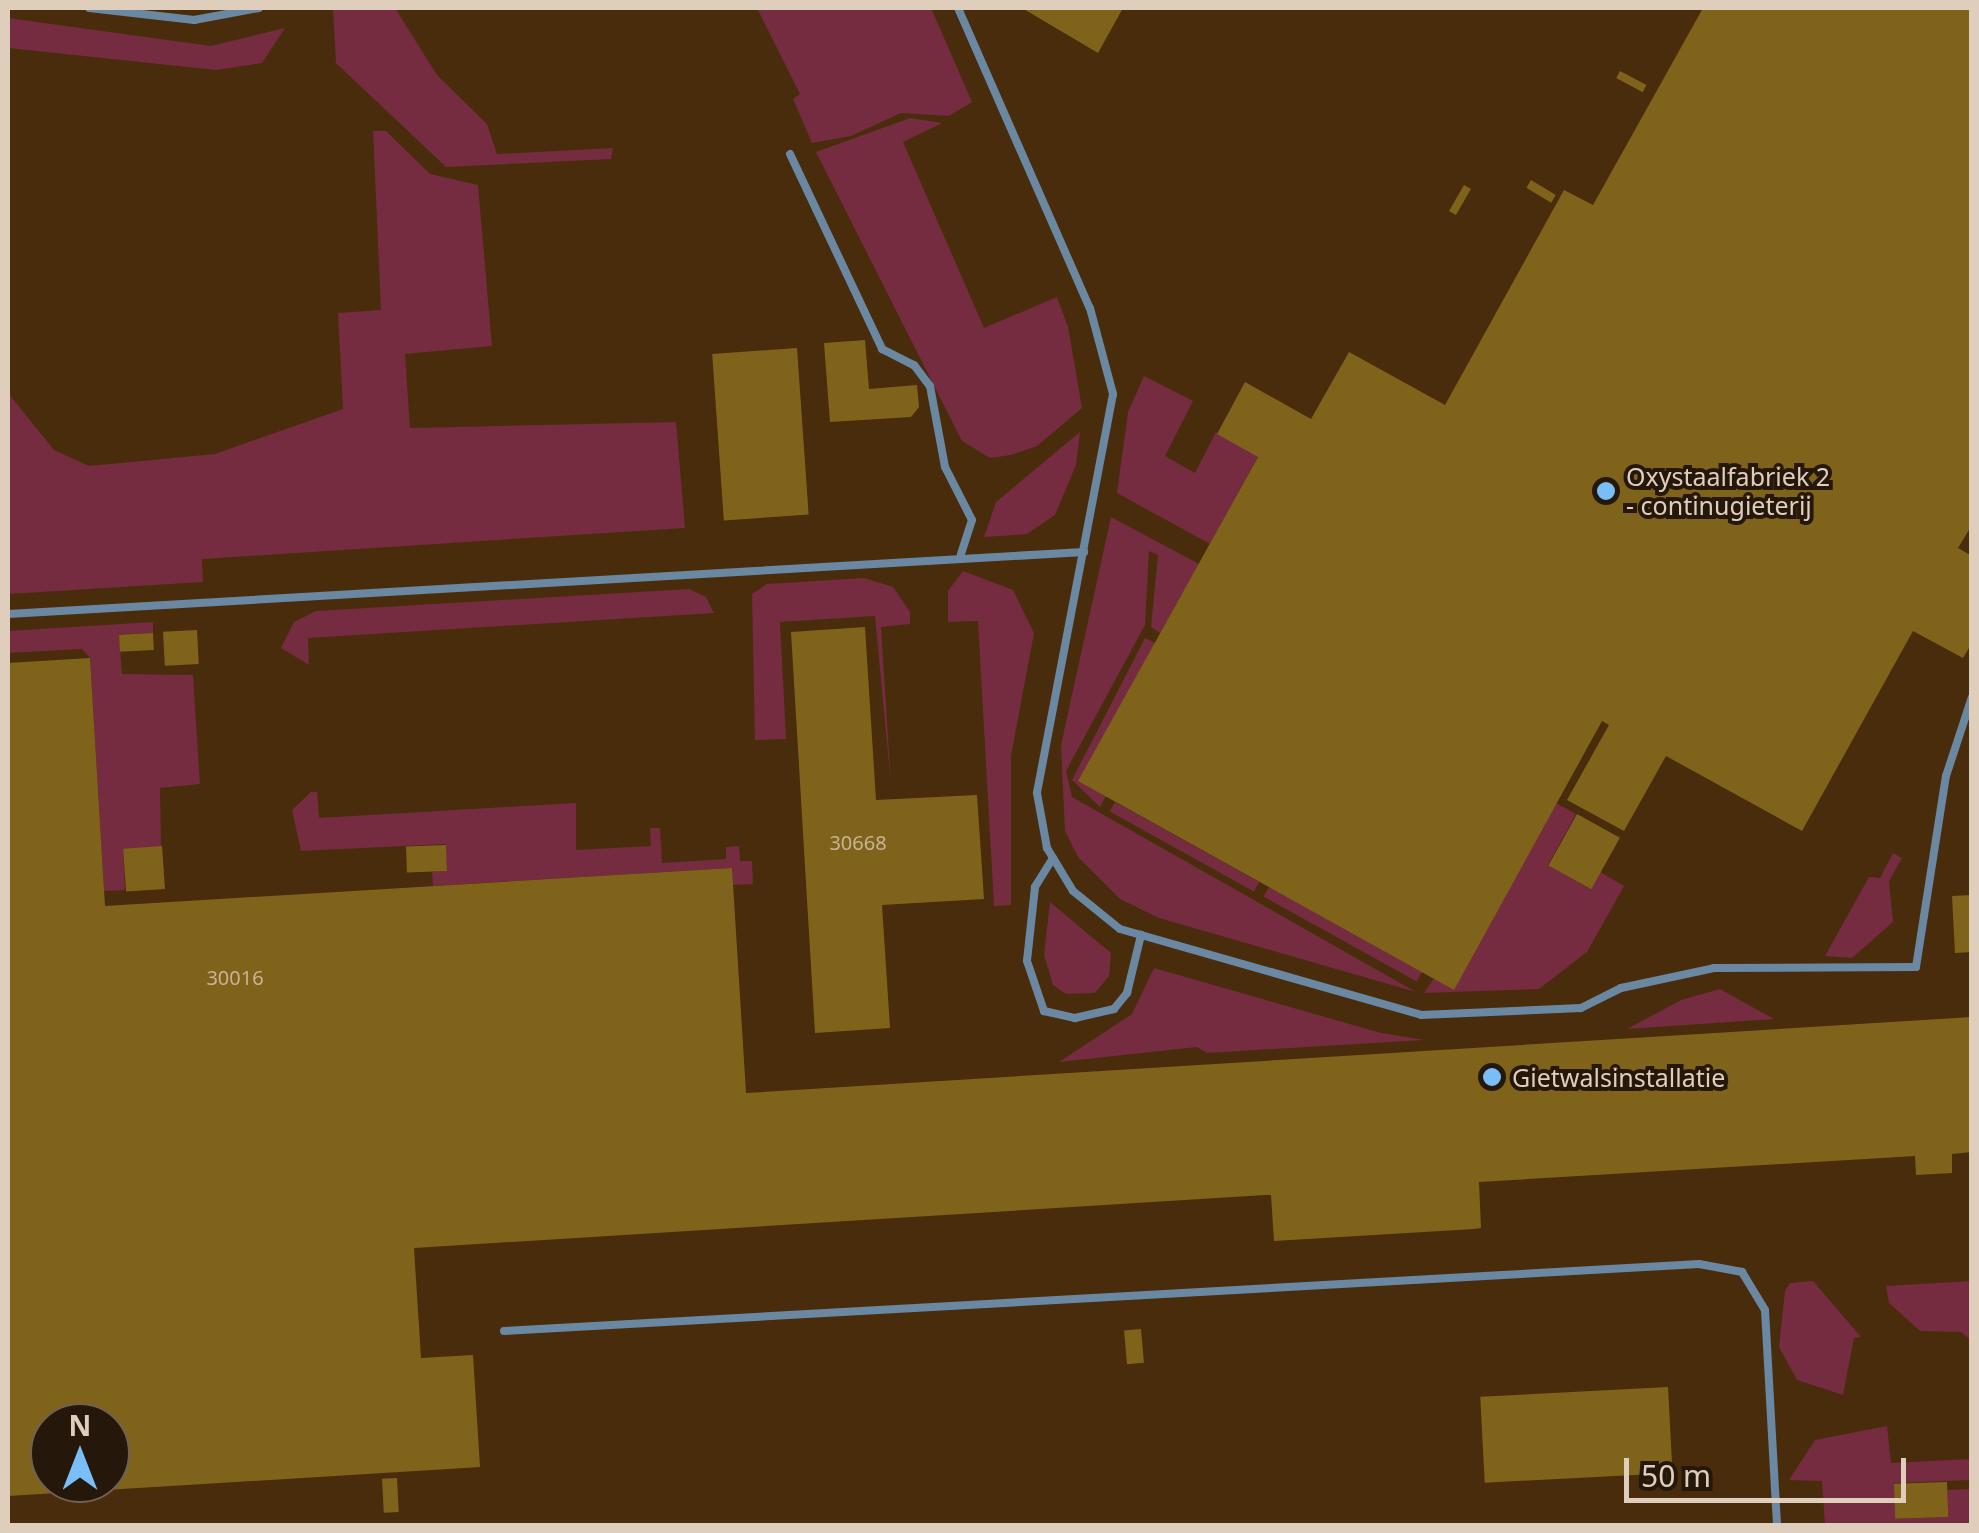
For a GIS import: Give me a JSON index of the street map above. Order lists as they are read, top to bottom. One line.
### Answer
{"places":["Oxystaalfabriek 2 - continugieterij","Gietwalsinstallatie"],"house_numbers":["30668","30016"],"scale_bar":"50 m","north":"top"}
